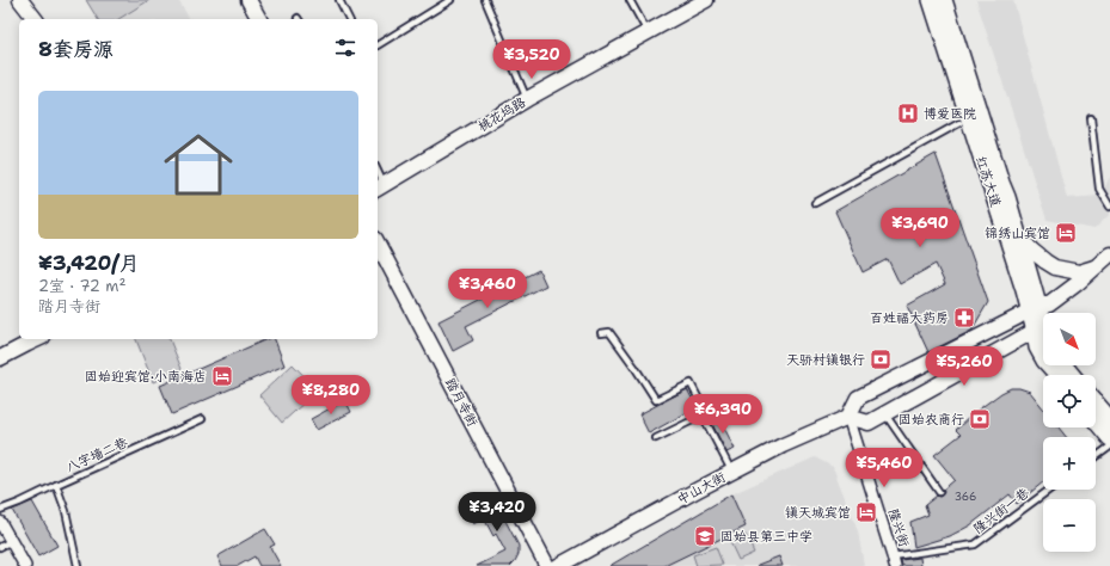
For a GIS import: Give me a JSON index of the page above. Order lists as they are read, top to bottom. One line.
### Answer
{"streets":{"main road":["桃花坞路","红苏大道","踏月寺街","中山大街"],"street":["隆兴街"],"lane":["八字墙二巷","隆兴街一巷"]},"crossings":[["中山大街","隆兴街"],["隆兴街一巷","隆兴街"]],"places":{"hospital":["博爱医院"],"hotel":["锦绣山宾馆","固始迎宾馆·小南海店","镇天城宾馆"],"pharmacy":["百姓福大药房"],"bank":["天骄村镇银行","固始农商行"],"school or university":["固始县第三中学"]},"house_numbers":["366"],"north":"bottom right","page":{"heading":"8套房源","price":["¥3,520","¥3,690","¥3,460","¥5,260","¥8,280","¥6,390","¥5,460","¥3,420"],"list":[{"name":"¥3,420/月","note":"2室 · 72 m² · 踏月寺街"}],"map_buttons":["+","−"]}}
